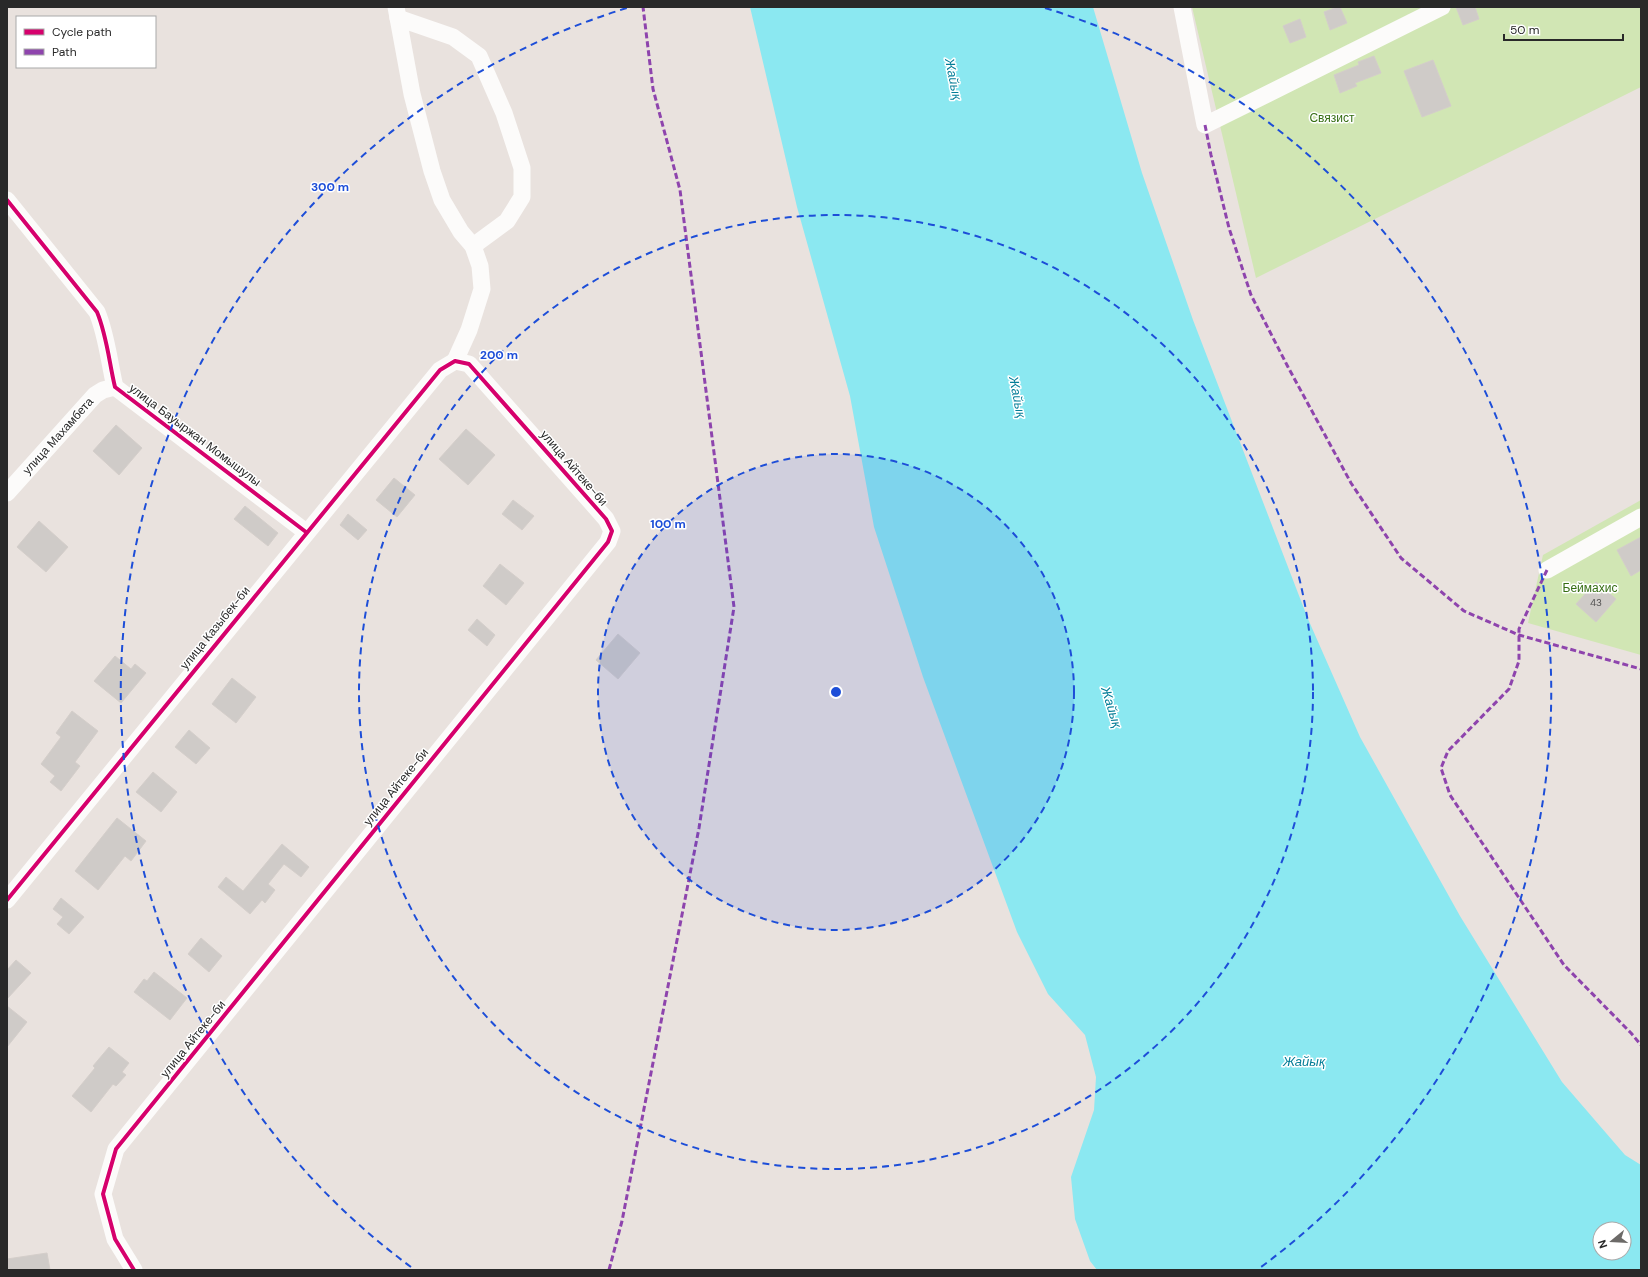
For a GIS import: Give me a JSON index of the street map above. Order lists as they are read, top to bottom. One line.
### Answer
{"streets":{"street":["улица Бауыржан Момышулы","улица Махамбета","улица Айтеке-би","улица Казыбек-би"]},"crossings":[["улица Бауыржан Момышулы","улица Махамбета"],["улица Бауыржан Момышулы","улица Казыбек-би"],["улица Айтеке-би","улица Казыбек-би"]],"water":["Жайық"],"parks":["Связист","Беймахис"],"house_numbers":["43"],"legend":["Cycle path","Path"],"scale_bar":"50 m","north":"left","rings":["300 m","200 m","100 m"]}
